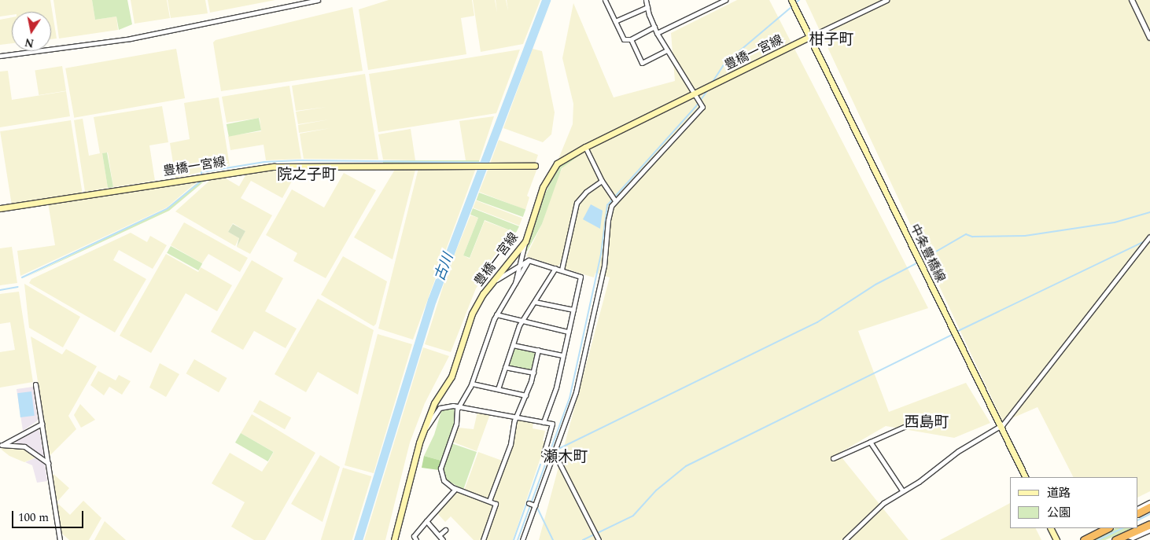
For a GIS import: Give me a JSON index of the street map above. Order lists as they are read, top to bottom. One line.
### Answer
{"streets":{"main road":["豊橋一宮線","中条豊橋線"]},"crossings":[["豊橋一宮線","中条豊橋線"]],"districts":["柑子町","院之子町","西島町","瀬木町"],"water":["古川"],"legend":["道路","公園"],"scale_bar":"100 m","north":"bottom"}
